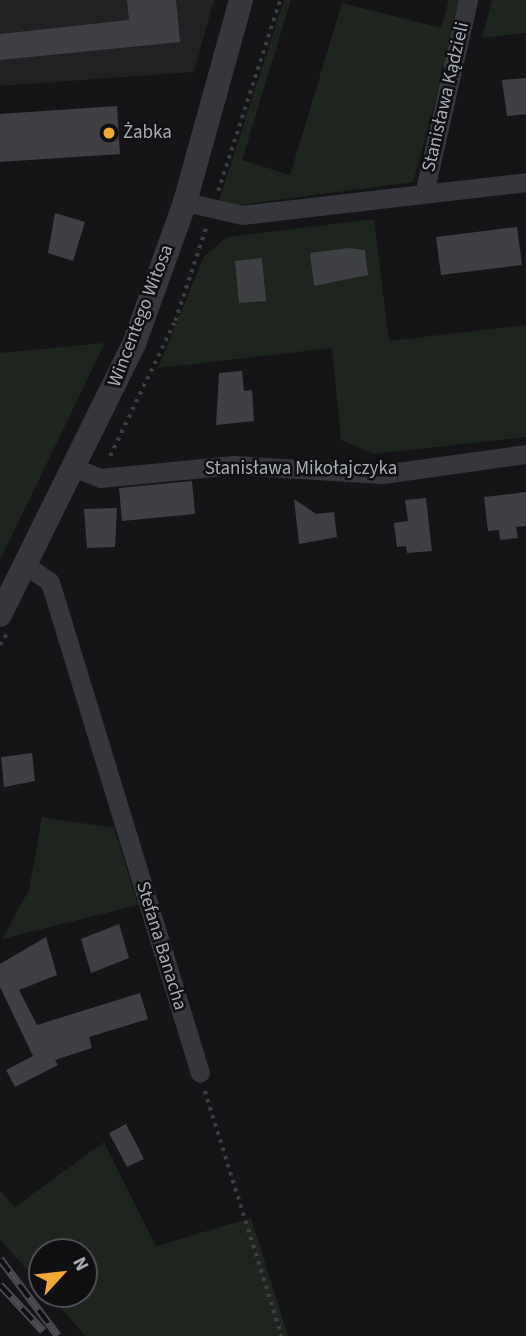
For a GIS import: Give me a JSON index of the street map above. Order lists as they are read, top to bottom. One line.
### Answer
{"streets":{"street":["Stanisława Kądzieli","Wincentego Witosa","Stanisława Mikołajczyka","Stefana Banacha"]},"crossings":[["Wincentego Witosa","Stanisława Mikołajczyka"],["Wincentego Witosa","Stefana Banacha"]],"places":["Żabka"],"north":"top right"}
